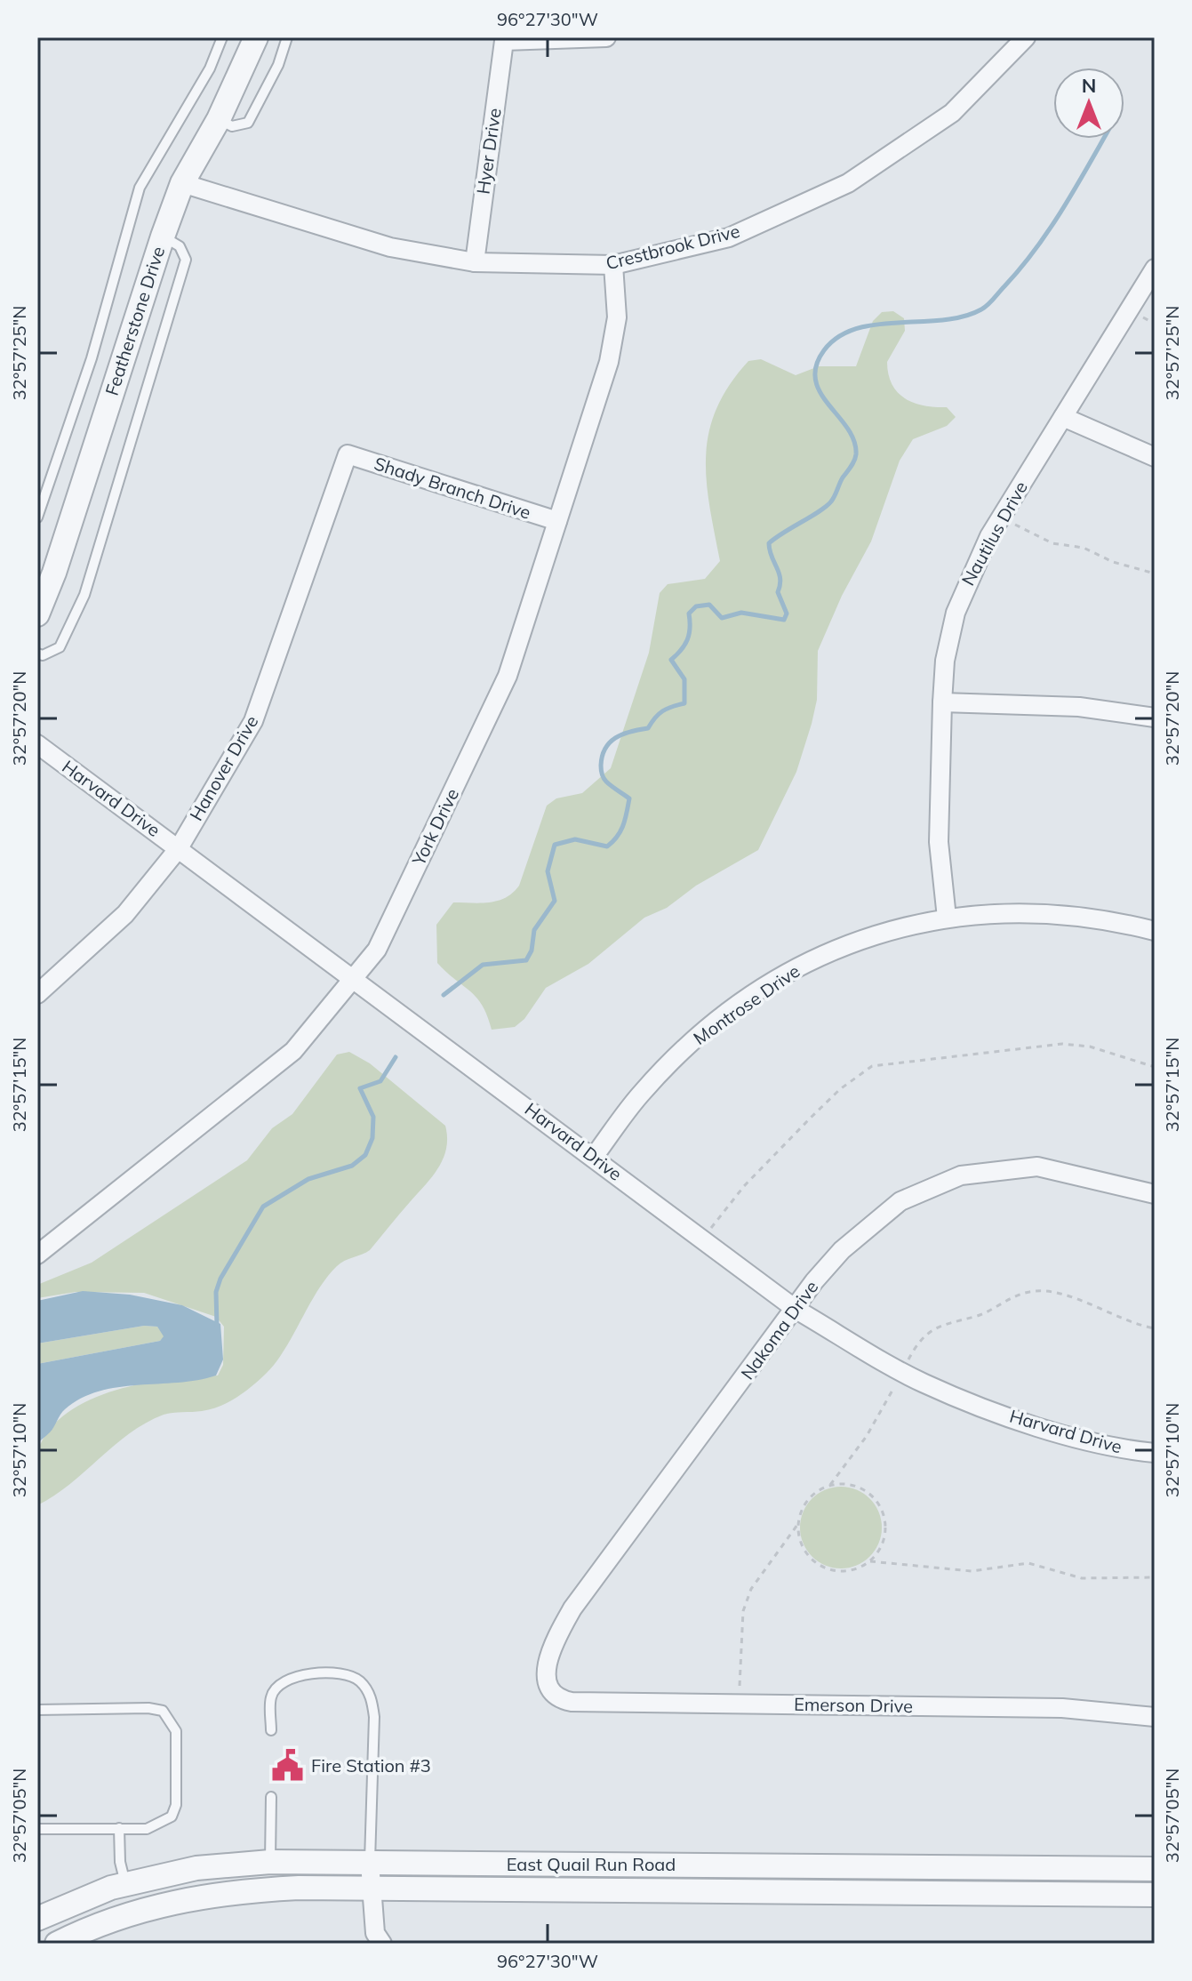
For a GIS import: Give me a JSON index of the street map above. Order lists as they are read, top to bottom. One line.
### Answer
{"streets":{"street":["Hyer Drive","Crestbrook Drive","Featherstone Drive","Shady Branch Drive","Nautilus Drive","Hanover Drive","Harvard Drive","York Drive","Montrose Drive","Nakoma Drive","Emerson Drive","East Quail Run Road"]},"crossings":[["Hyer Drive","Crestbrook Drive"],["Crestbrook Drive","Featherstone Drive"],["Crestbrook Drive","York Drive"],["Shady Branch Drive","Hanover Drive"],["Shady Branch Drive","York Drive"],["Nautilus Drive","Montrose Drive"],["Hanover Drive","Harvard Drive"],["Harvard Drive","York Drive"],["Harvard Drive","Montrose Drive"],["Harvard Drive","Nakoma Drive"],["Nakoma Drive","Emerson Drive"]],"places":{"public building":["Fire Station #3"]},"north":"top","coordinates":["96°27'30\"W","32°57'25\"N","32°57'20\"N","32°57'15\"N","32°57'10\"N","32°57'05\"N"]}
